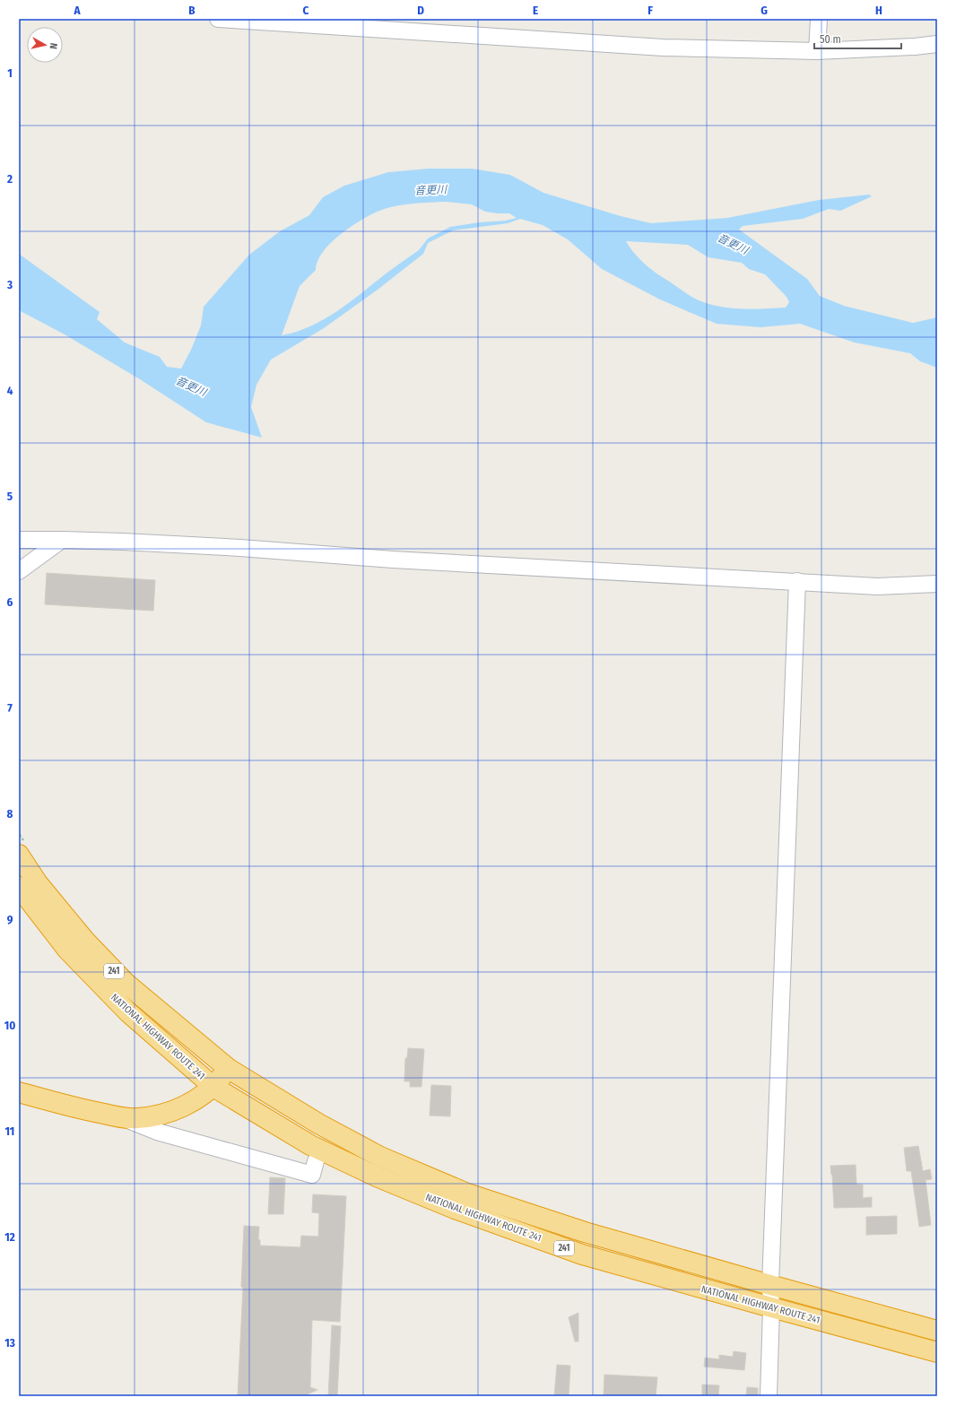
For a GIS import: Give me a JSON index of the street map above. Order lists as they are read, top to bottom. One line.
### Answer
{"streets":{"highway":["241","NATIONAL HIGHWAY ROUTE 241"]},"water":["音更川"],"scale_bar":"50 m","north":"right","grid":{"columns":["A","B","C","D","E","F","G","H"],"rows":["1","2","3","4","5","6","7","8","9","10","11","12","13"]}}
